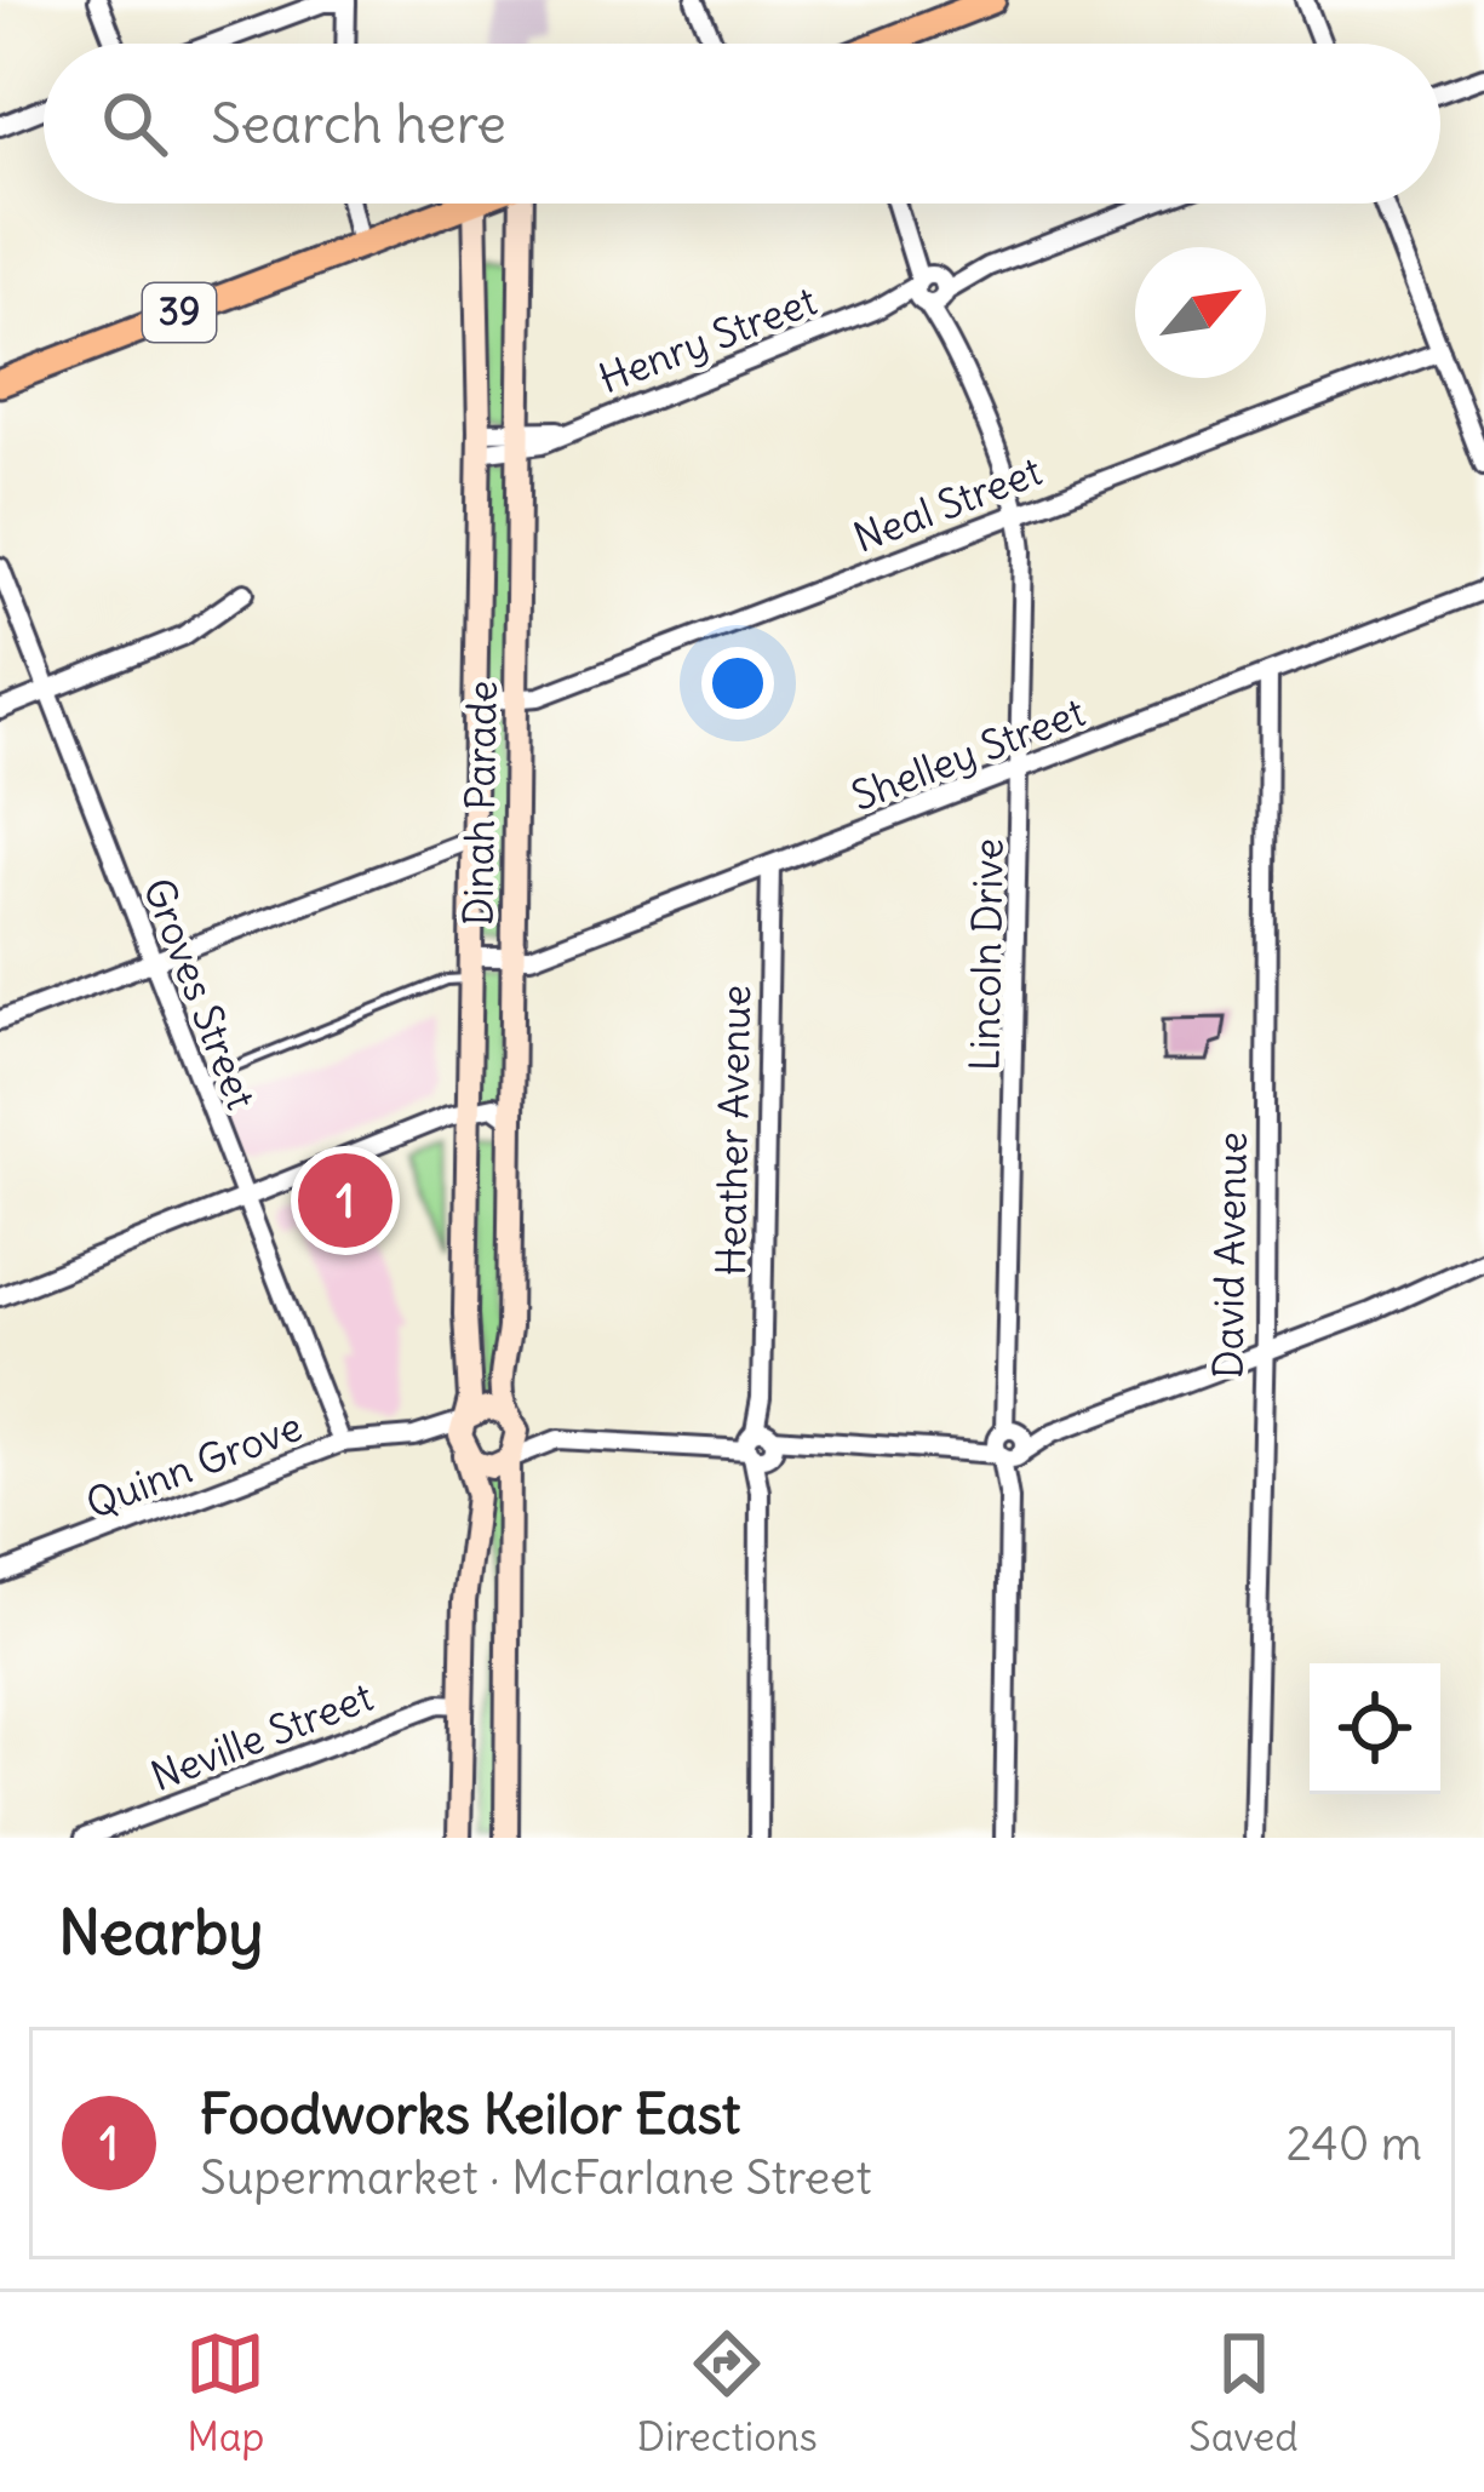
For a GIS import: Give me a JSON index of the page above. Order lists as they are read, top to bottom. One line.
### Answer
{"streets":{"main road":["39"],"street":["Henry Street","Neal Street","Shelley Street","Dinah Parade","Lincoln Drive","Groves Street","Heather Avenue","David Avenue","Quinn Grove","Neville Street"]},"crossings":[["Henry Street","Dinah Parade"],["Henry Street","Lincoln Drive"],["Neal Street","Dinah Parade"],["Neal Street","Lincoln Drive"],["Shelley Street","Dinah Parade"],["Shelley Street","Lincoln Drive"],["Shelley Street","Heather Avenue"],["Shelley Street","David Avenue"],["Dinah Parade","Quinn Grove"],["Groves Street","Quinn Grove"]],"north":"top right","page":{"search":"Search here","pins":"1","heading":"Nearby","list":[{"mark":"1","name":"Foodworks Keilor East","note":"Supermarket · McFarlane Street","value":"240 m"}],"nav":["Map","Directions","Saved"]}}
